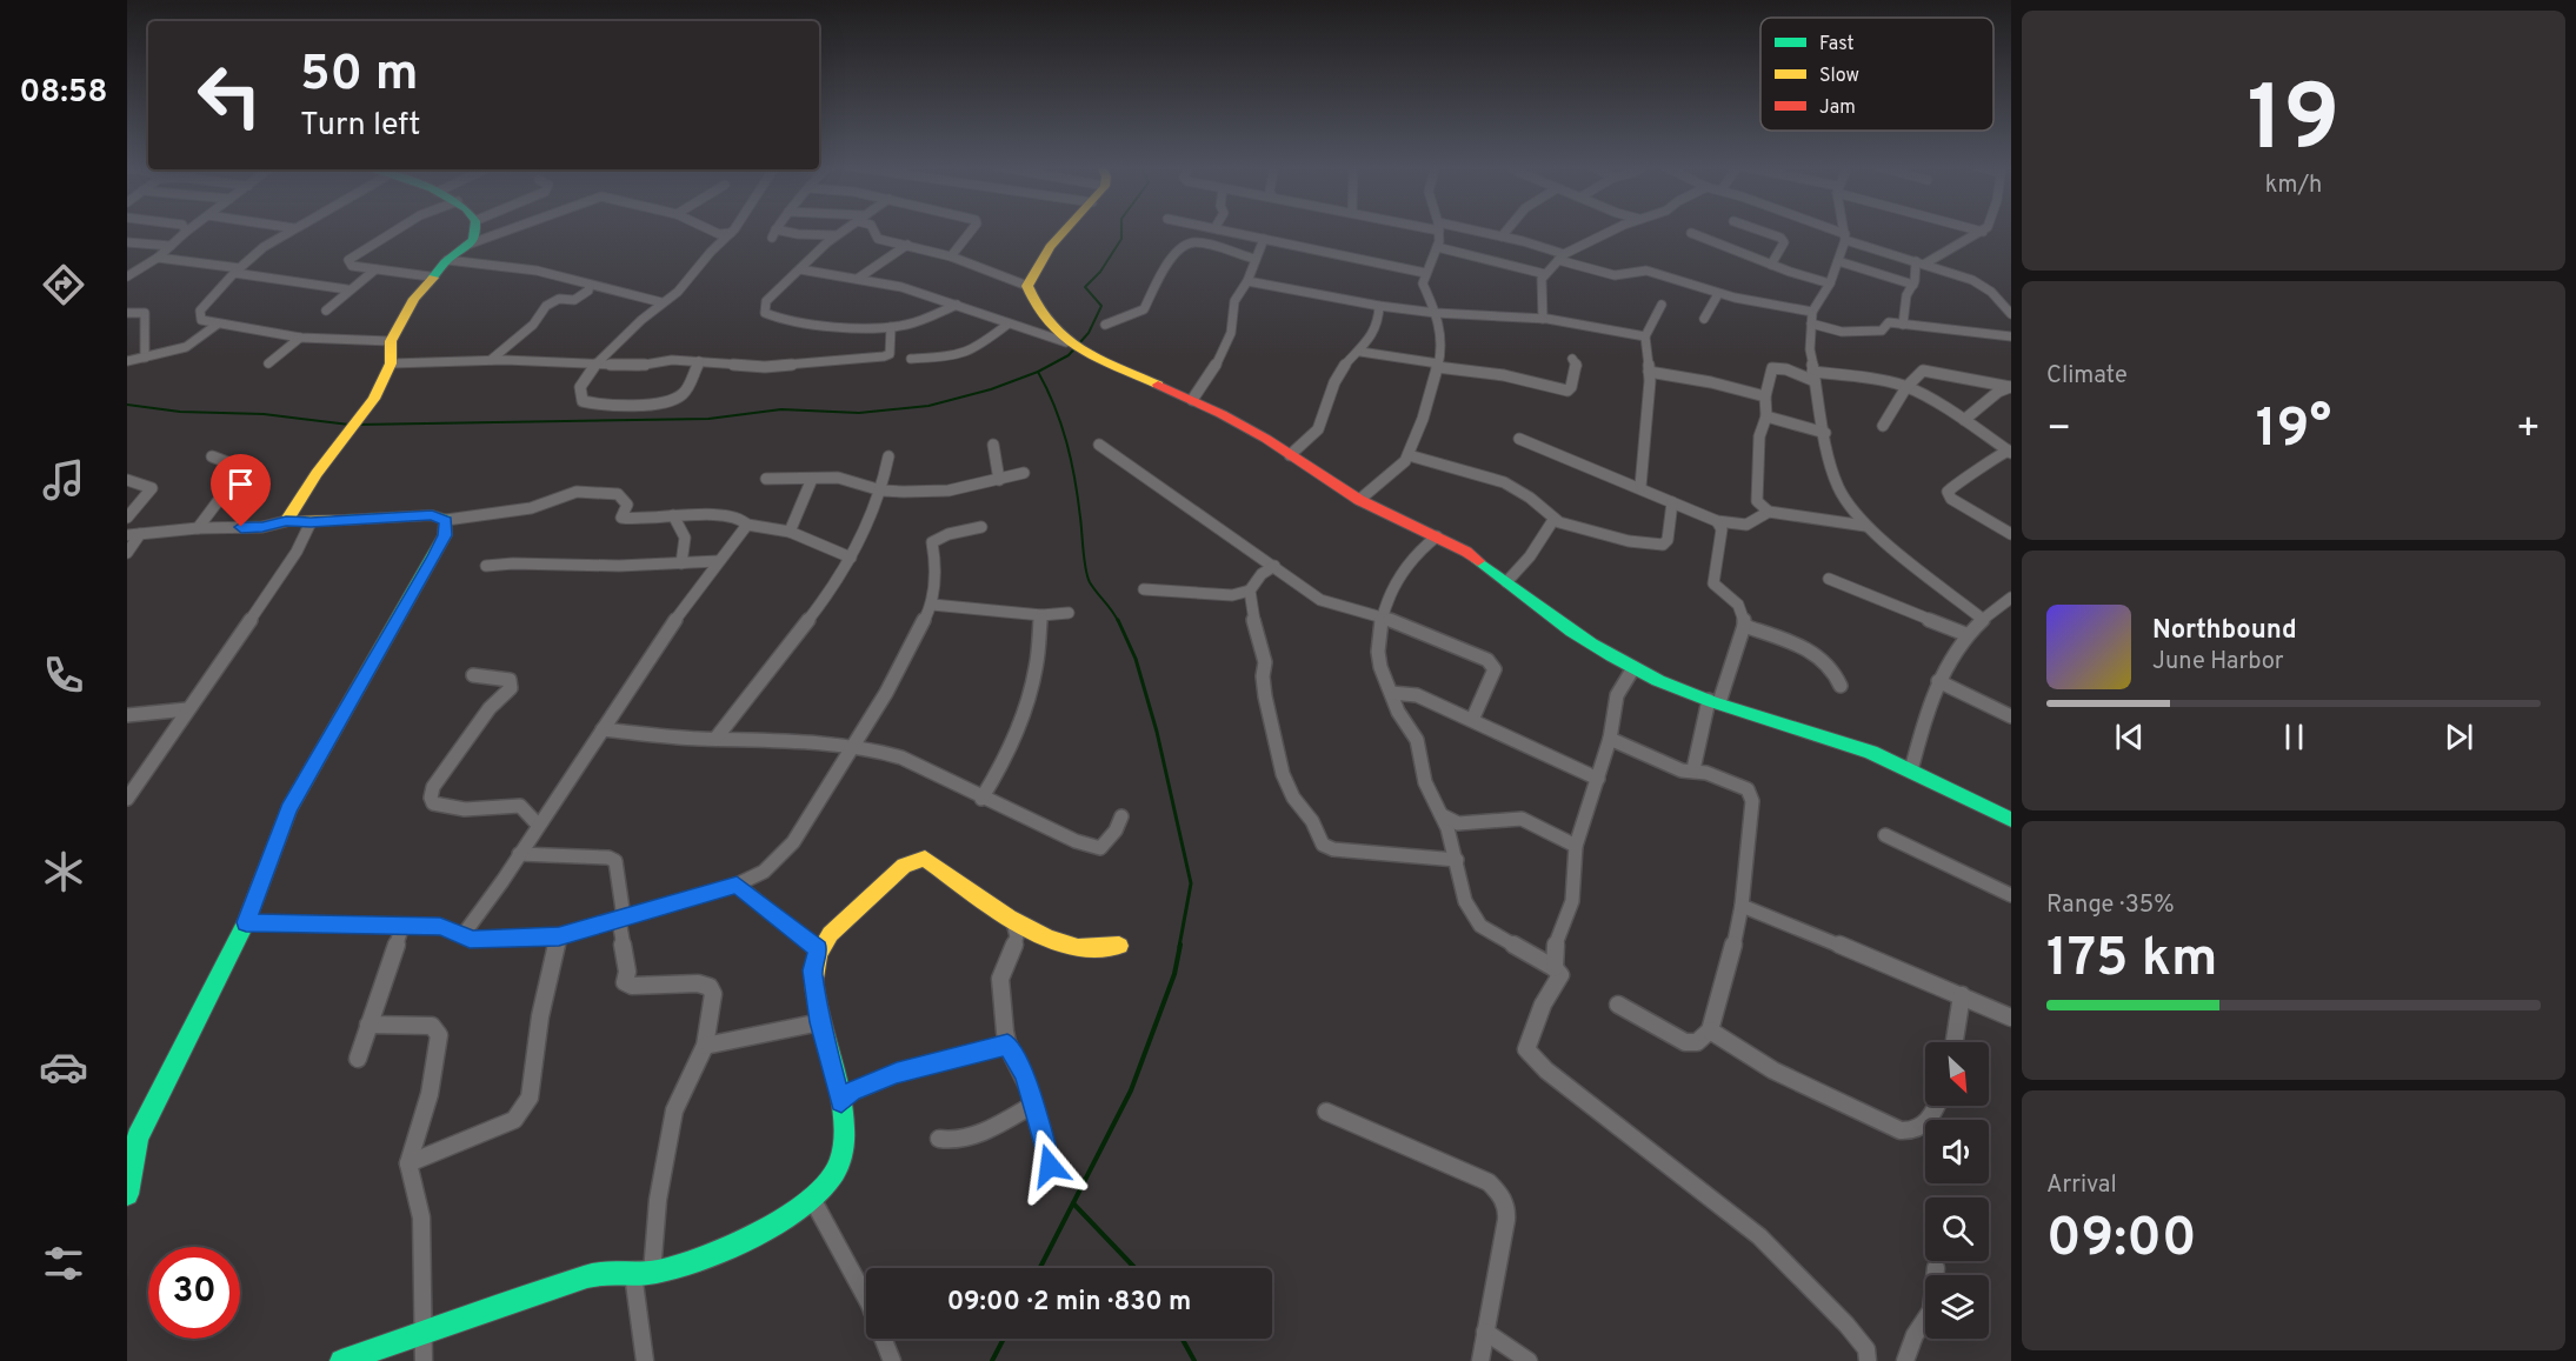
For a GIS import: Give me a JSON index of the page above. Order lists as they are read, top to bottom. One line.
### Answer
{"legend":["Fast","Slow","Jam"],"north":"bottom right","page":{"tabs":"08:58","tile":[["19","km/h"],"Climate",["Range · 35%","175 km"],["Arrival","09:00"]],"turn":["50 m","Turn left"],"heat":["−","19°","+"],"song":["Northbound","June Harbor"],"limit":"30","trip":"09:00 · 2 min · 830 m"}}
